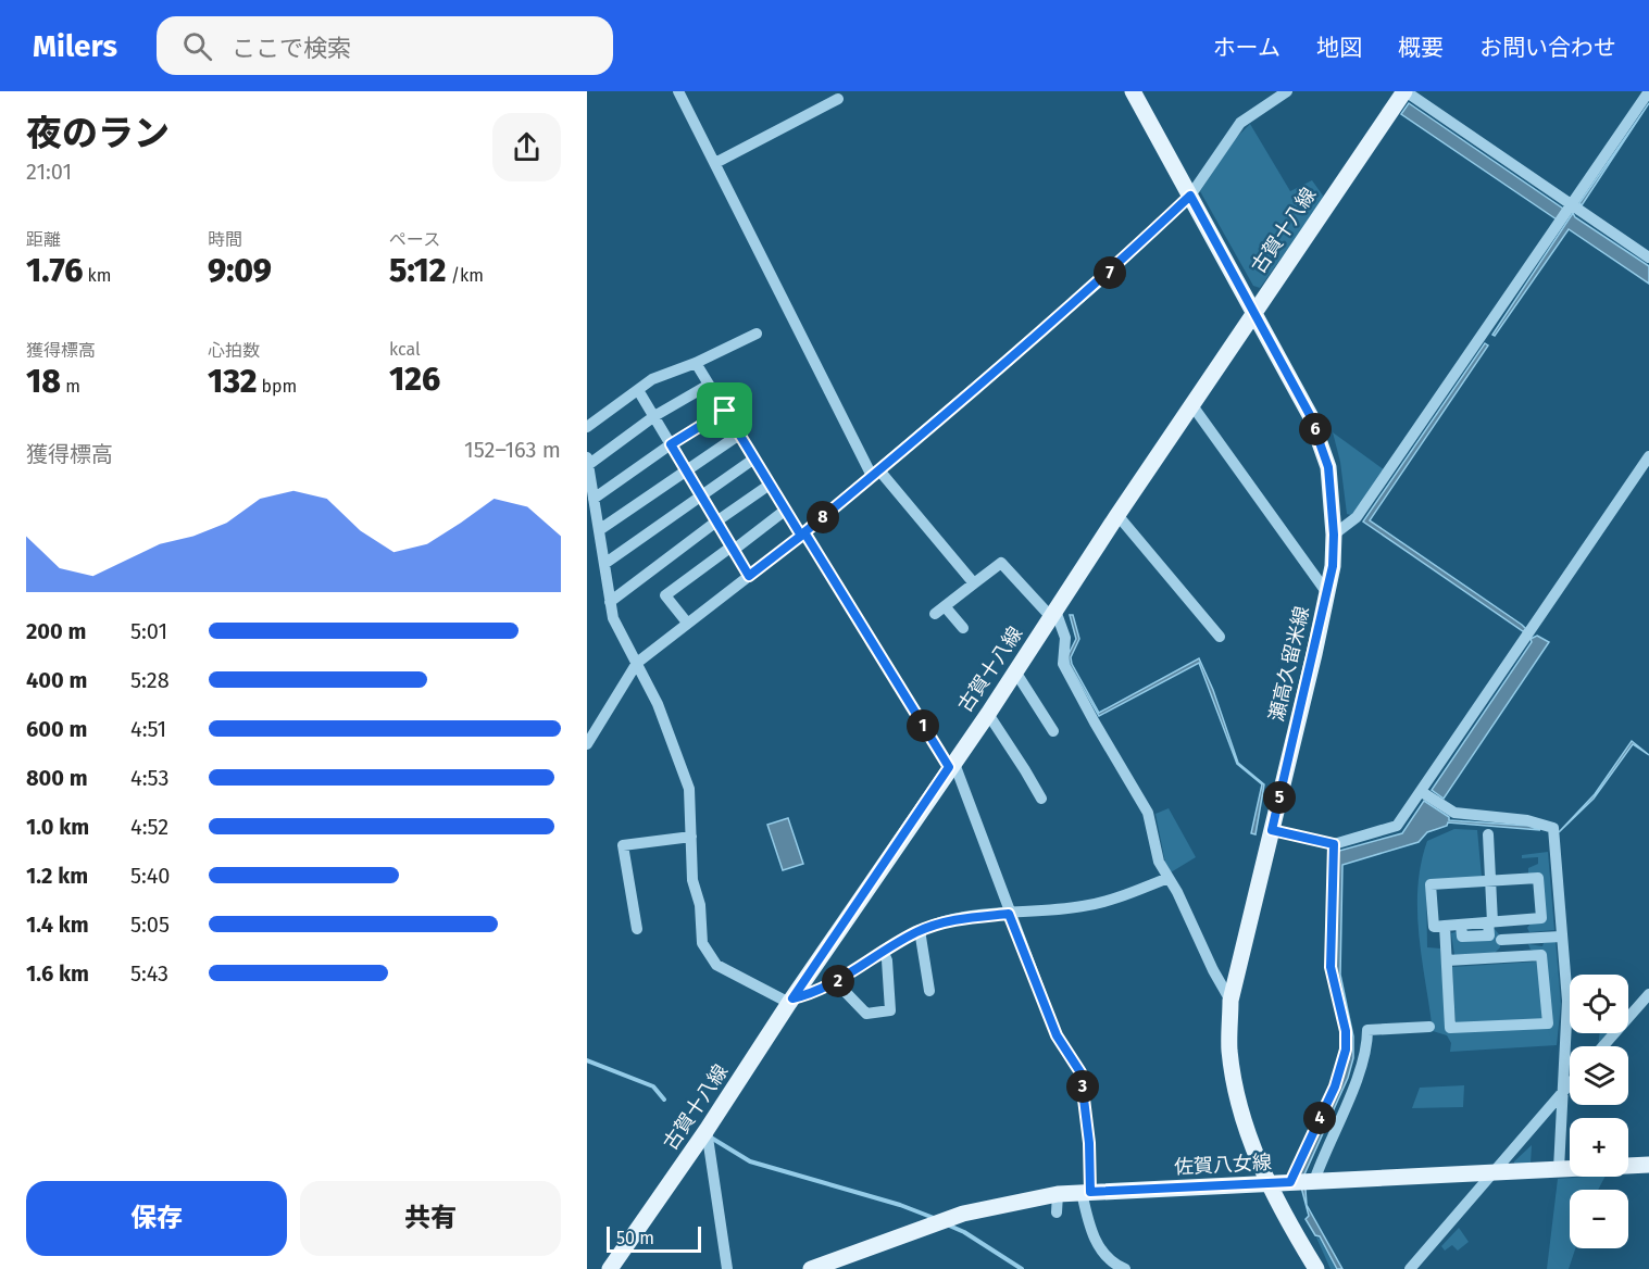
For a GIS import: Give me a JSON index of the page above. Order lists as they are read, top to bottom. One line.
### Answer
{"streets":{"main road":["古賀十八線","瀬高久留米線","佐賀八女線"]},"crossings":[["古賀十八線","瀬高久留米線"],["瀬高久留米線","佐賀八女線"]],"scale_bar":"50 m","page":{"header":"Milers","search":"ここで検索","nav":["ホーム","地図","概要","お問い合わせ"],"heading":["夜のラン","21:01"],"stats":[["距離","1.76 km"],["時間","9:09"],["ペース","5:12 /km"],["獲得標高","18 m"],["心拍数","132 bpm"],["kcal","126"]],"pins":["7","6","8","1","5","2","3","4"],"chart":["獲得標高","152–163 m"],"list":[{"name":"200 m","note":"5:01"},{"name":"400 m","note":"5:28"},{"name":"600 m","note":"4:51"},{"name":"800 m","note":"4:53"},{"name":"1.0 km","note":"4:52"},{"name":"1.2 km","note":"5:40"},{"name":"1.4 km","note":"5:05"},{"name":"1.6 km","note":"5:43"}],"map_buttons":["+","−"],"buttons":["保存","共有"],"scale":"50 m"}}
